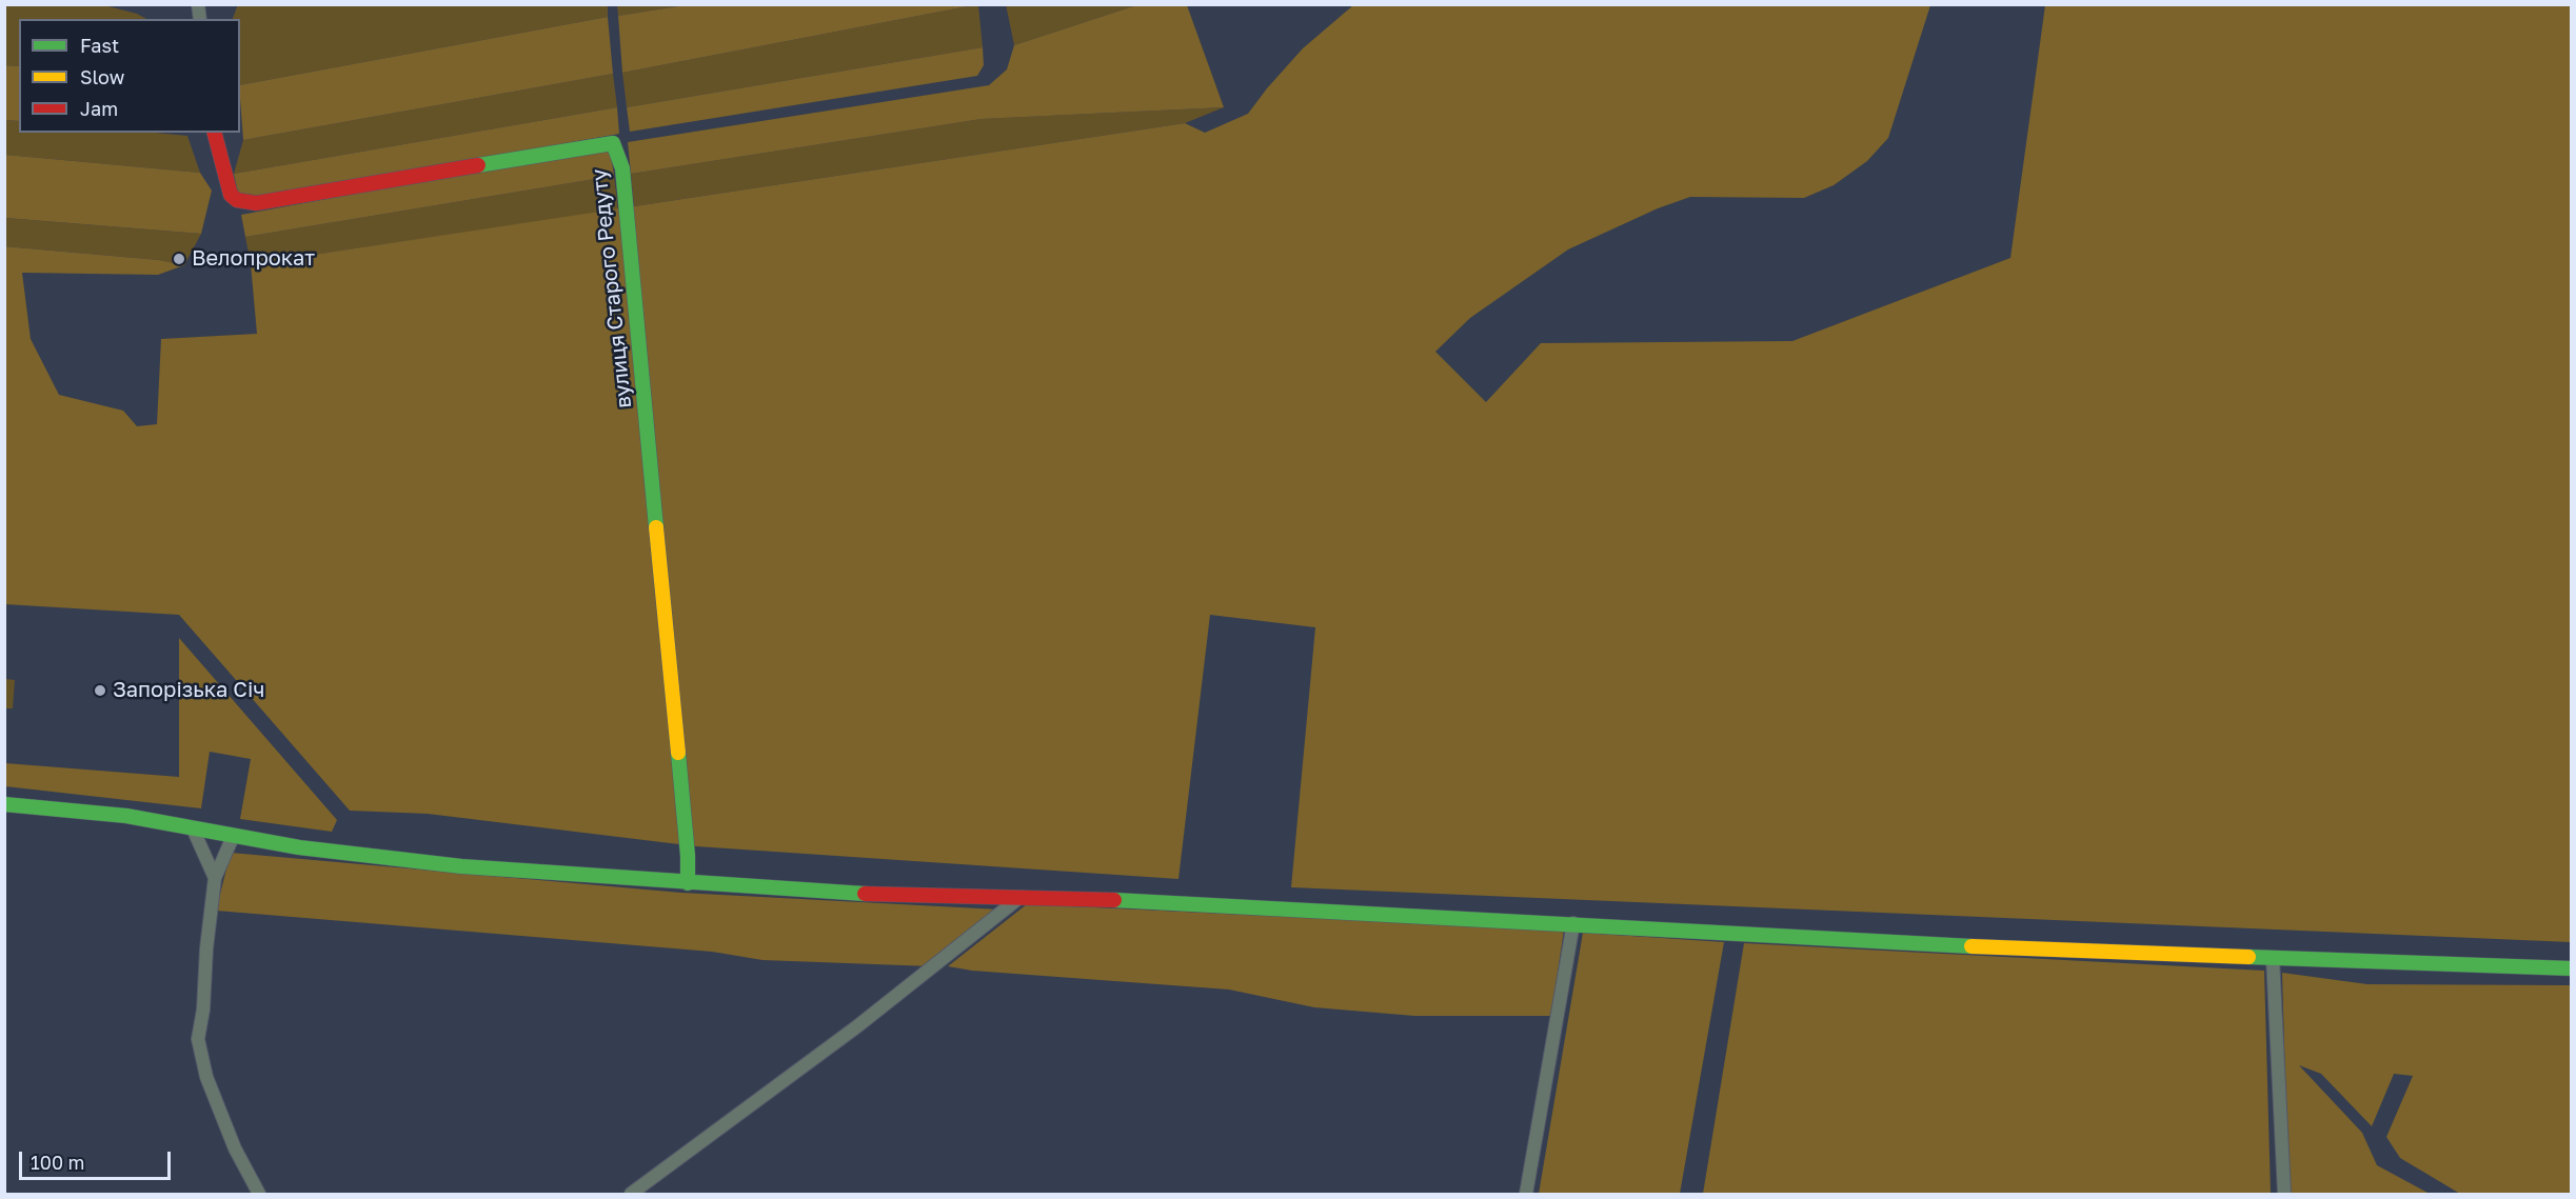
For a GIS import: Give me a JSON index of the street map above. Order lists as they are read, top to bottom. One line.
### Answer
{"streets":{"main road":["вулиця Старого Редуту"]},"places":["Велопрокат","Запорізька Січ"],"legend":["Fast","Slow","Jam"],"scale_bar":"100 m"}
